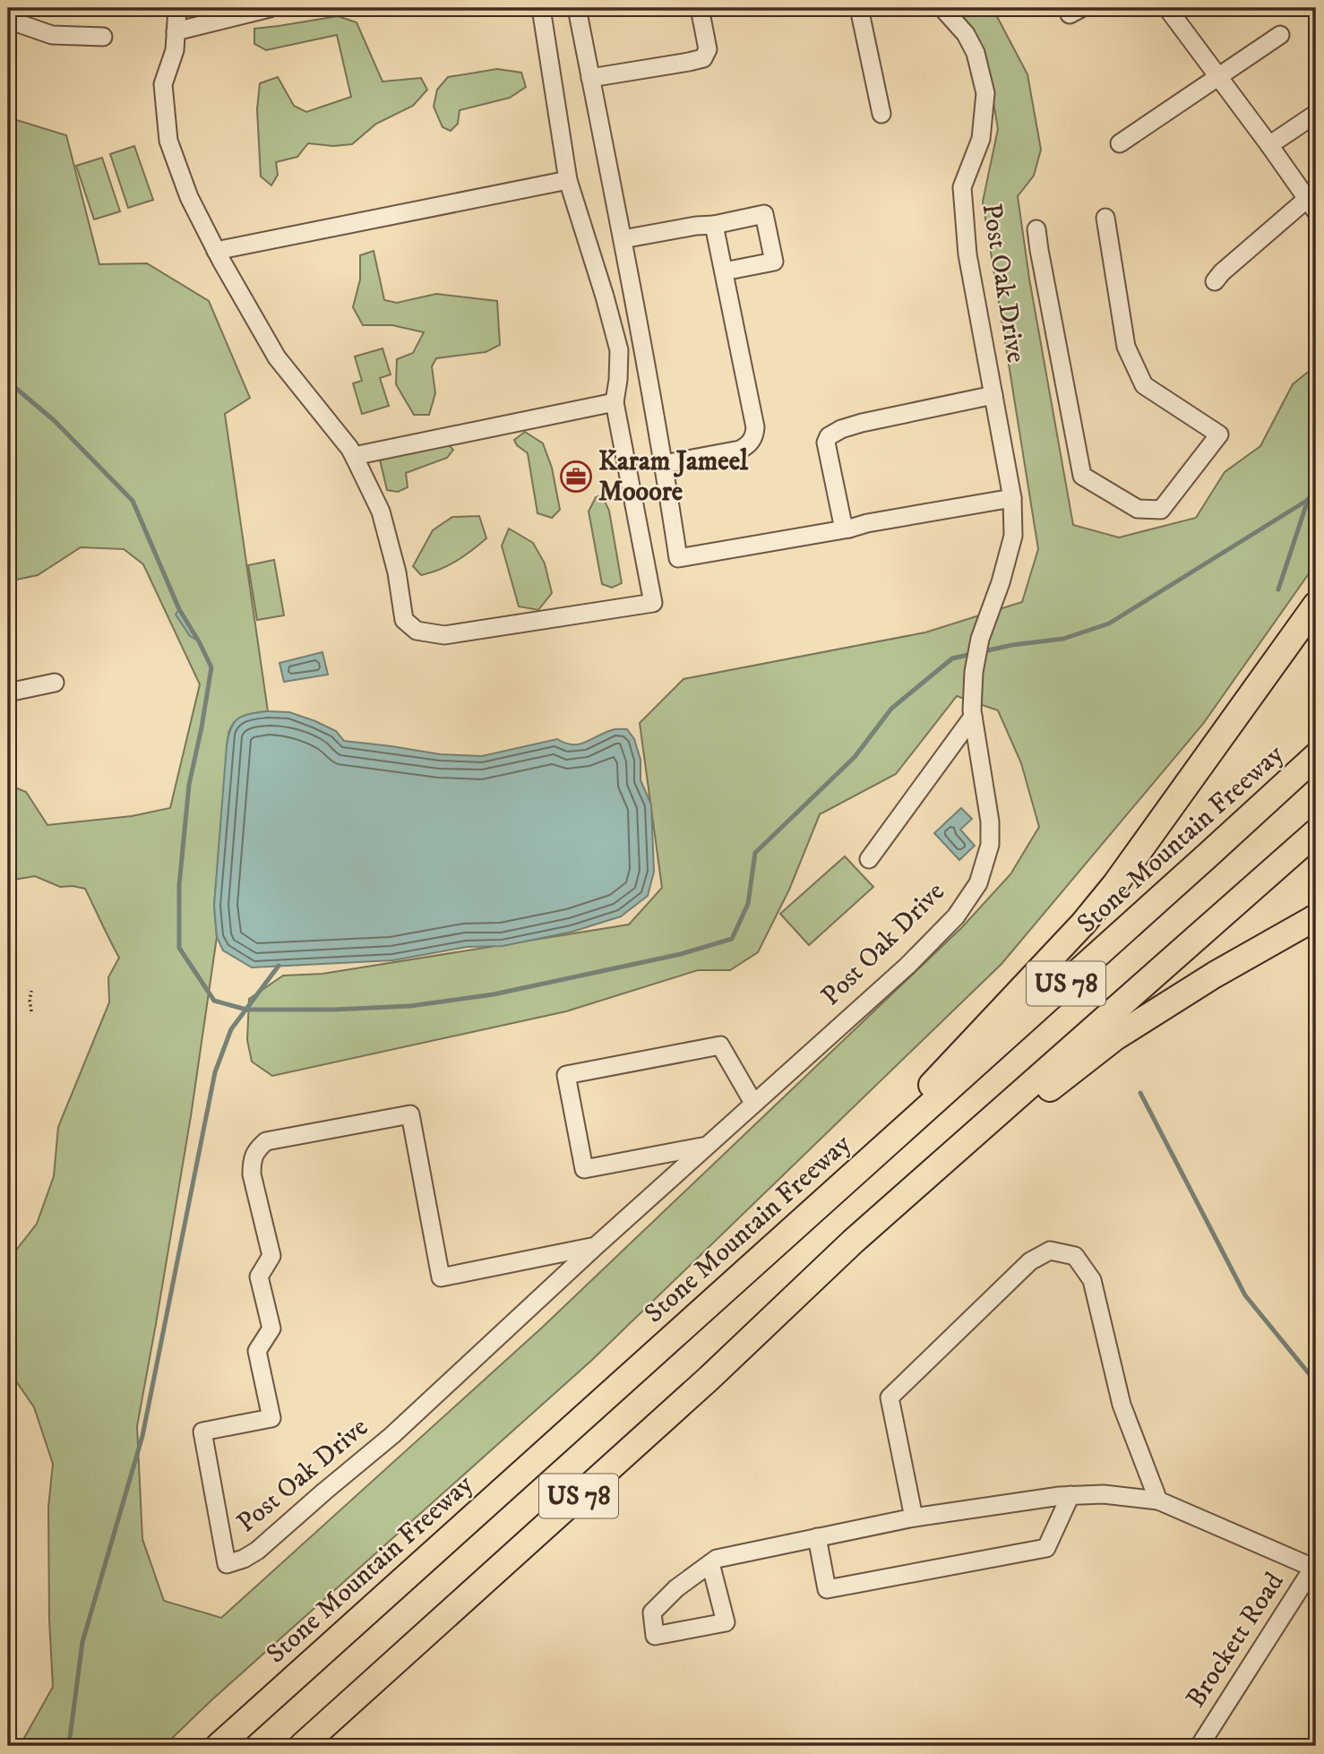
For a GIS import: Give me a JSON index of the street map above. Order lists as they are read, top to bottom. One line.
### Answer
{"streets":{"highway":["Stone Mountain Freeway","US 78"],"street":["Post Oak Drive","Brockett Road"]},"places":{"office":["Karam Jameel Mooore"]}}
